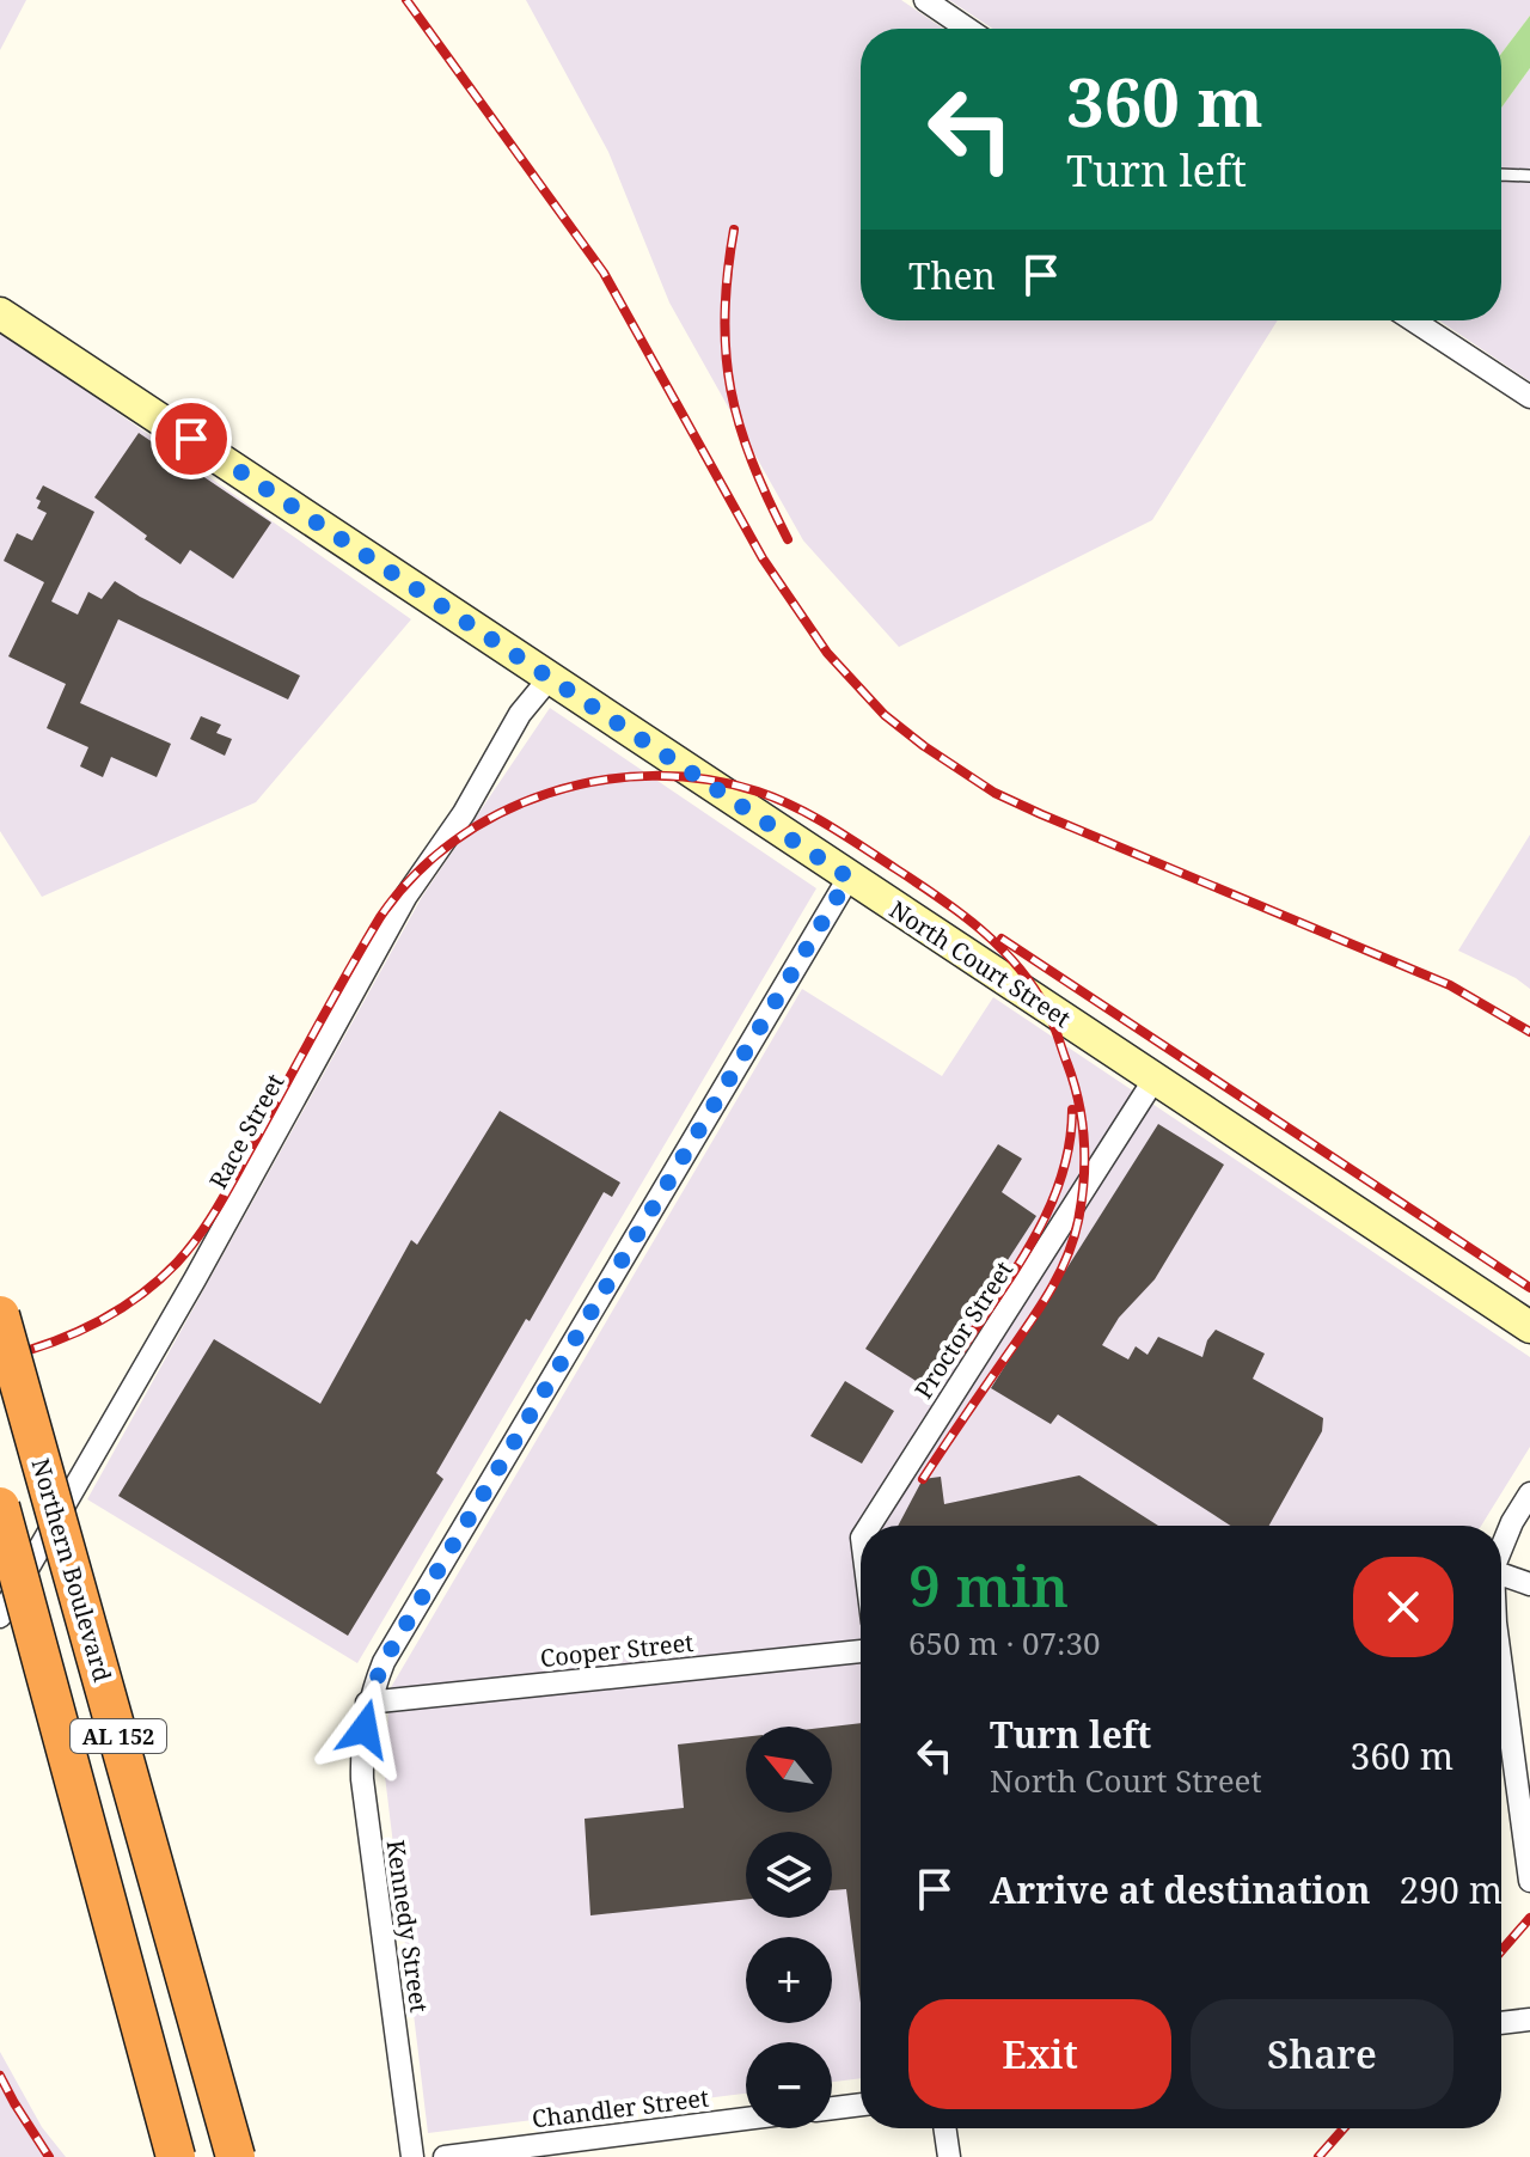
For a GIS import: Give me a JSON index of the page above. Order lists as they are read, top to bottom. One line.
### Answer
{"streets":{"highway":["Northern Boulevard","AL 152"],"main road":["North Court Street"],"street":["Race Street","Proctor Street","Cooper Street","Kennedy Street","Chandler Street"]},"crossings":[["North Court Street","Race Street"],["North Court Street","Proctor Street"],["North Court Street","Kennedy Street"],["Cooper Street","Kennedy Street"]],"north":"top left","page":{"turn":["360 m","Turn left"],"then":"Then","heading":["9 min","650 m · 07:30"],"list":[{"name":"Turn left","note":"North Court Street","value":"360 m"},{"name":"Arrive at destination","value":"290 m"}],"map_buttons":["+","−"],"buttons":["Exit","Share"]}}
